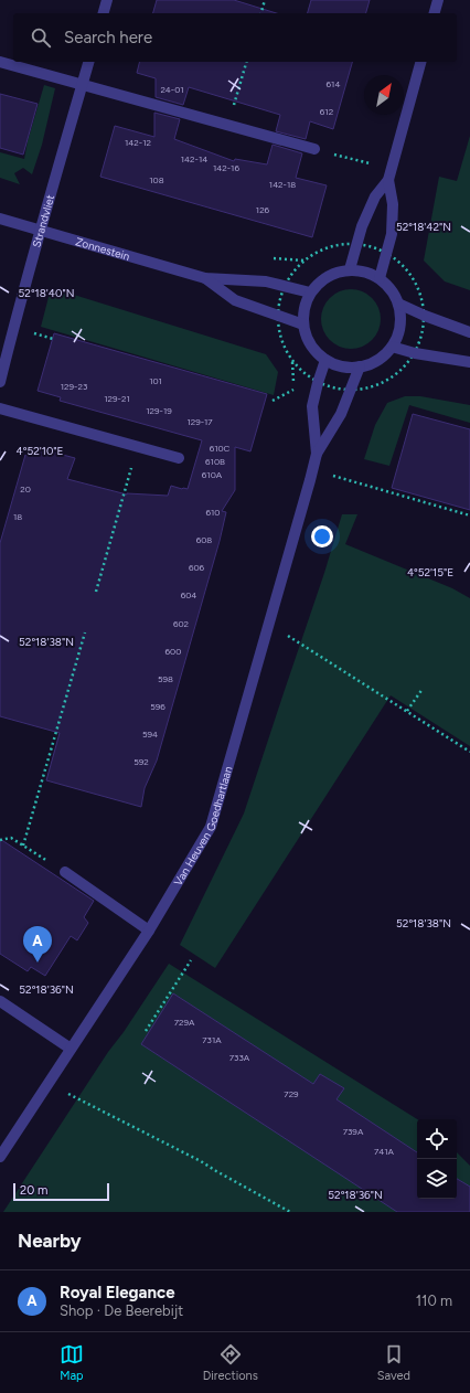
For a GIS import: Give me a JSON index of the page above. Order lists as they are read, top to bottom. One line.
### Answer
{"streets":{"street":["Strandvliet","Zonnestein","Van Heuven Goedhartlaan"]},"crossings":[["Strandvliet","Zonnestein"],["Zonnestein","Van Heuven Goedhartlaan"]],"house_numbers":["614","24-01","612","142-12","142-14","142-16","108","142-18","126","101","129-23","129-21","129-19","129-17","610C","610B","610A","20","610","18","608","606","604","602","600","598","596","594","592","729A","731A","733A","729","739A","741A"],"scale_bar":"20 m","north":"top right","page":{"search":"Search here","pins":"A","scale":"20 m","heading":"Nearby","list":[{"mark":"A","name":"Royal Elegance","note":"Shop · De Beerebijt","value":"110 m"}],"nav":["Map","Directions","Saved"]},"coordinates":["52°18'42\"N","52°18'40\"N","4°52'10\"E","4°52'15\"E","52°18'38\"N","52°18'36\"N"]}
